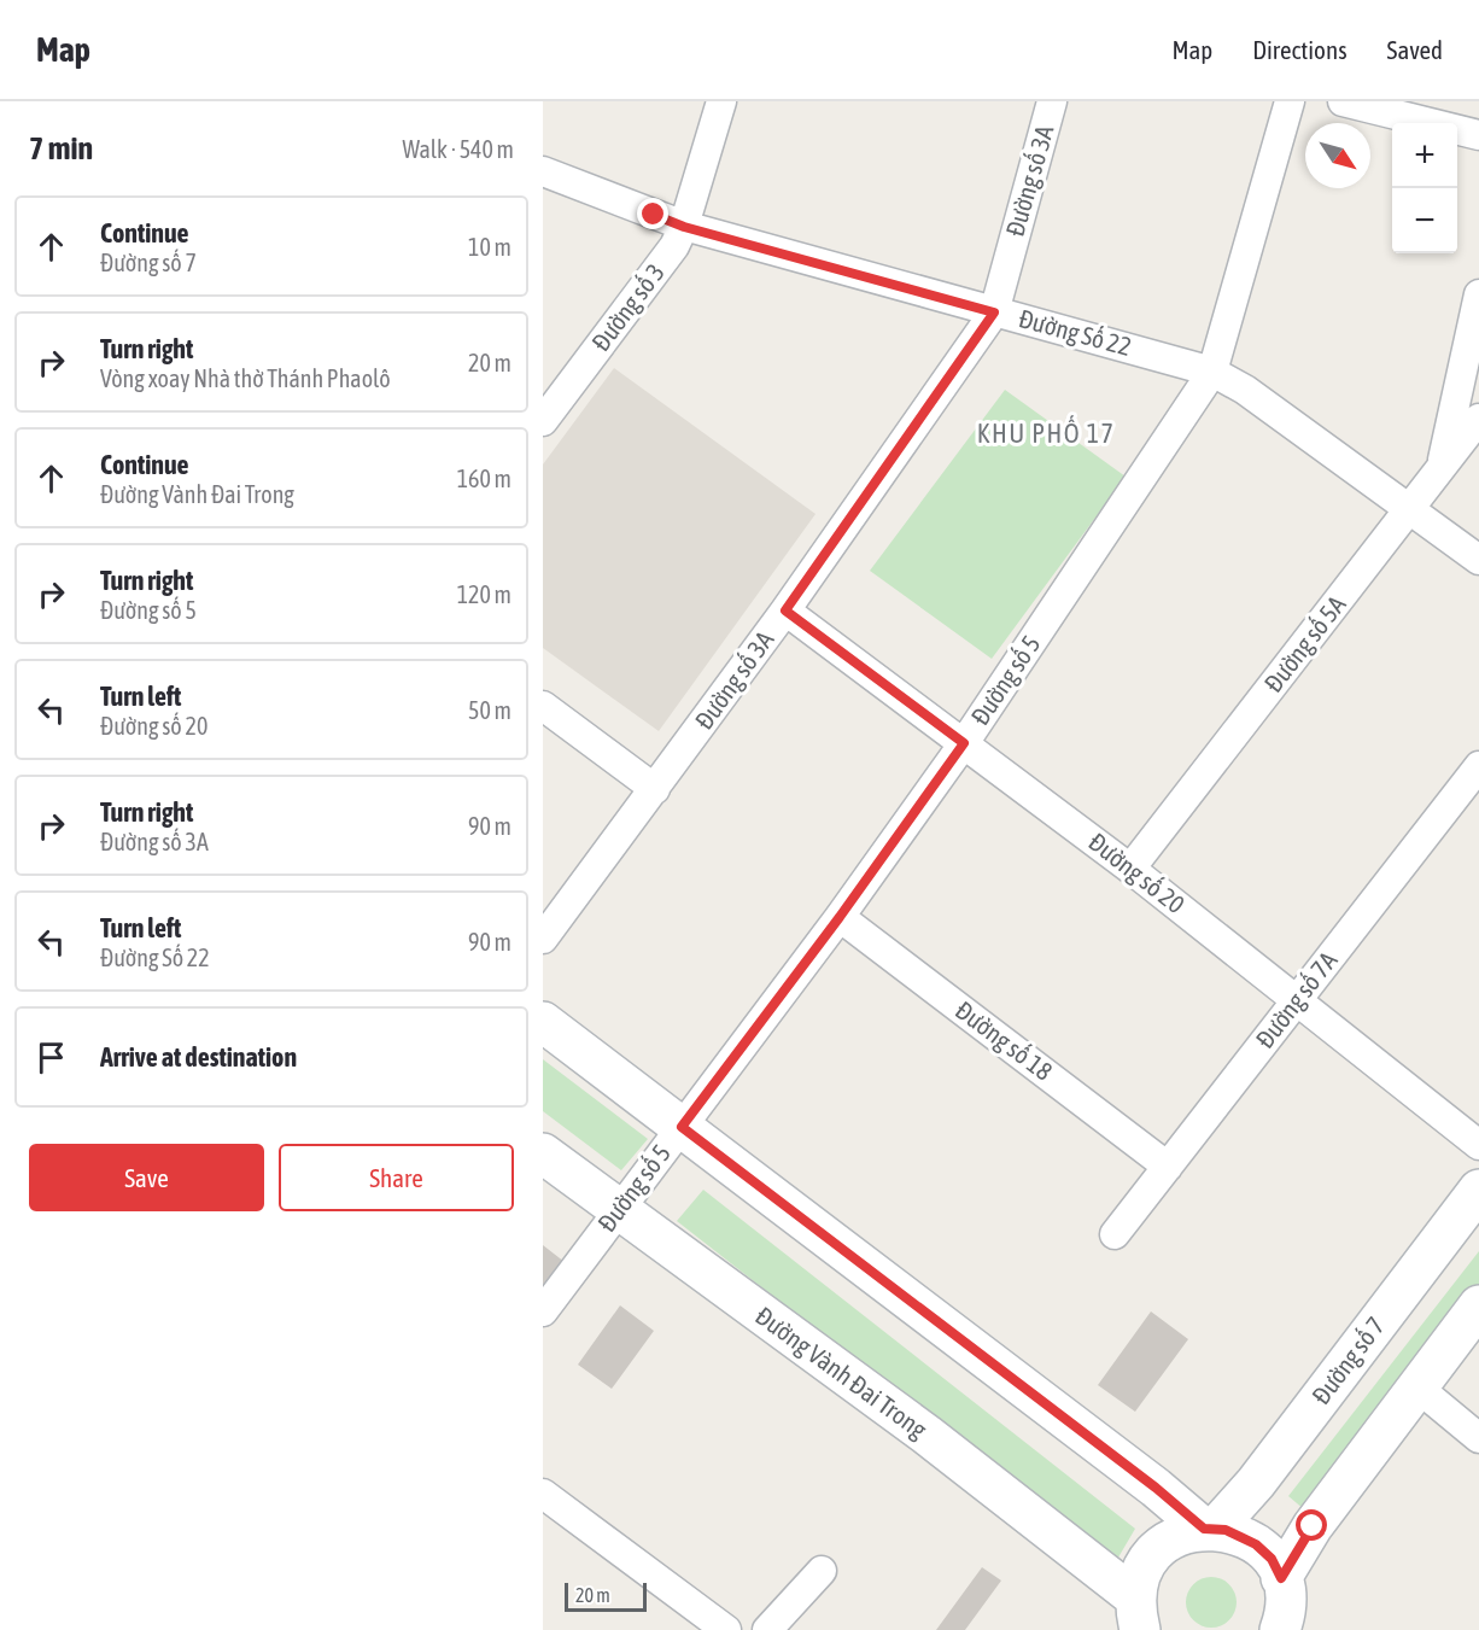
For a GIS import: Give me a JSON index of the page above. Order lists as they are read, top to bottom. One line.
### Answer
{"streets":{"street":["Đường số 3A","Đường số 3","Đường Số 22","Đường số 5A","Đường số 5","Đường số 20","Đường số 7A","Đường số 18","Đường số 7","Đường Vành Đai Trong"]},"crossings":[["Đường số 3A","Đường Số 22"],["Đường số 3A","Đường số 20"],["Đường số 3","Đường Số 22"],["Đường Số 22","Đường số 5A"],["Đường Số 22","Đường số 5"],["Đường số 5A","Đường số 20"],["Đường số 5","Đường số 20"],["Đường số 5","Đường số 18"],["Đường số 5","Đường Vành Đai Trong"],["Đường số 20","Đường số 7A"],["Đường số 7A","Đường số 18"]],"districts":["KHU PHỐ 17"],"scale_bar":"20 m","north":"bottom right","page":{"header":"Map","nav":["Map","Directions","Saved"],"heading":["7 min","Walk · 540 m"],"map_buttons":["+","−"],"list":[["Continue","Đường số 7","10 m"],["Turn right","Vòng xoay Nhà thờ Thánh Phaolô","20 m"],["Continue","Đường Vành Đai Trong","160 m"],["Turn right","Đường số 5","120 m"],["Turn left","Đường số 20","50 m"],["Turn right","Đường số 3A","90 m"],["Turn left","Đường Số 22","90 m"],"Arrive at destination"],"buttons":["Save","Share"],"scale":"20 m"}}
